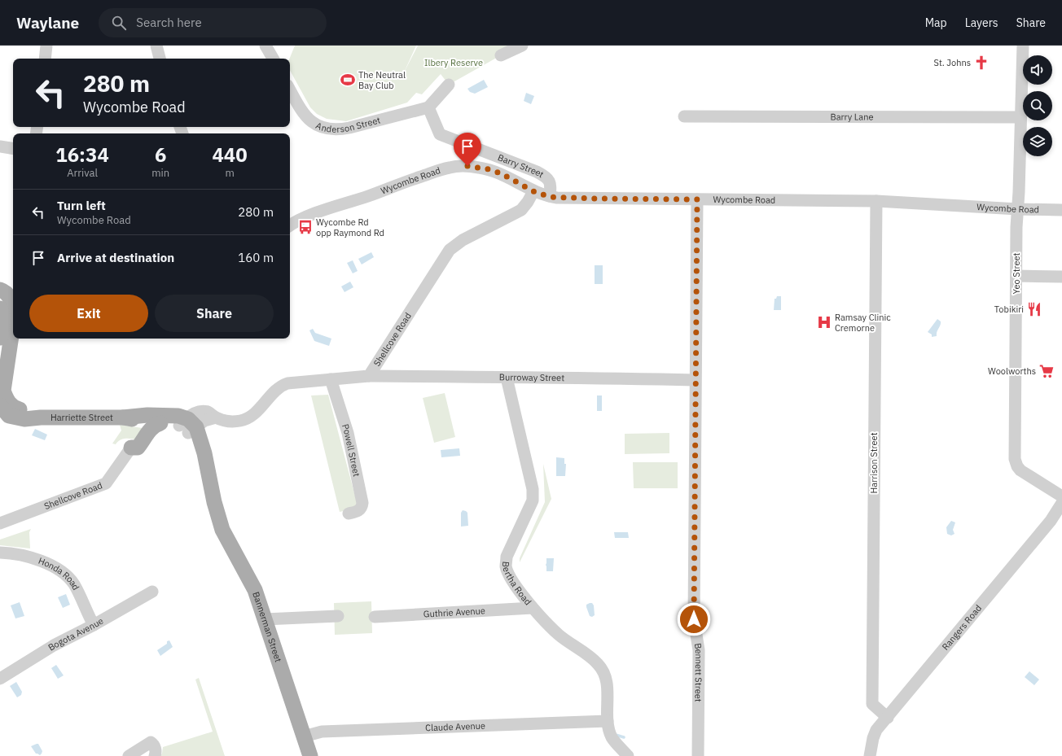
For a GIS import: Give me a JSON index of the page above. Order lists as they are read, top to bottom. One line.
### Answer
{"streets":{"main road":["Harriette Street","Bannerman Street"],"street":["Barry Lane","Anderson Street","Barry Street","Wycombe Road","Yeo Street","Shellcove Road","Burroway Street","Powell Street","Harrison Street","Honda Road","Bertha Road","Guthrie Avenue","Rangers Road","Bogota Avenue","Bennett Street","Claude Avenue"]},"crossings":[["Barry Lane","Yeo Street"],["Anderson Street","Barry Street"],["Barry Street","Wycombe Road"],["Wycombe Road","Yeo Street"],["Wycombe Road","Shellcove Road"],["Wycombe Road","Harrison Street"],["Wycombe Road","Bennett Street"],["Shellcove Road","Burroway Street"],["Shellcove Road","Harriette Street"],["Shellcove Road","Powell Street"],["Shellcove Road","Bannerman Street"],["Burroway Street","Bertha Road"],["Burroway Street","Bennett Street"],["Harriette Street","Bannerman Street"],["Harrison Street","Rangers Road"],["Honda Road","Bogota Avenue"],["Bertha Road","Guthrie Avenue"],["Bertha Road","Claude Avenue"],["Bannerman Street","Claude Avenue"]],"parks":["Ilbery Reserve"],"places":{"church":["St. Johns"],"sports":["The Neutral Bay Club"],"bus stop":["Wycombe Rd opp Raymond Rd"],"restaurant":["Tobikiri"],"hospital":["Ramsay Clinic Cremorne"],"supermarket":["Woolworths"]},"page":{"header":"Waylane","search":"Search here","nav":["Map","Layers","Share"],"turn":["280 m","Wycombe Road"],"eta":["16:34","Arrival","6","min","440","m"],"list":[{"name":"Turn left","note":"Wycombe Road","value":"280 m"},{"name":"Arrive at destination","value":"160 m"}],"buttons":["Exit","Share"]}}
